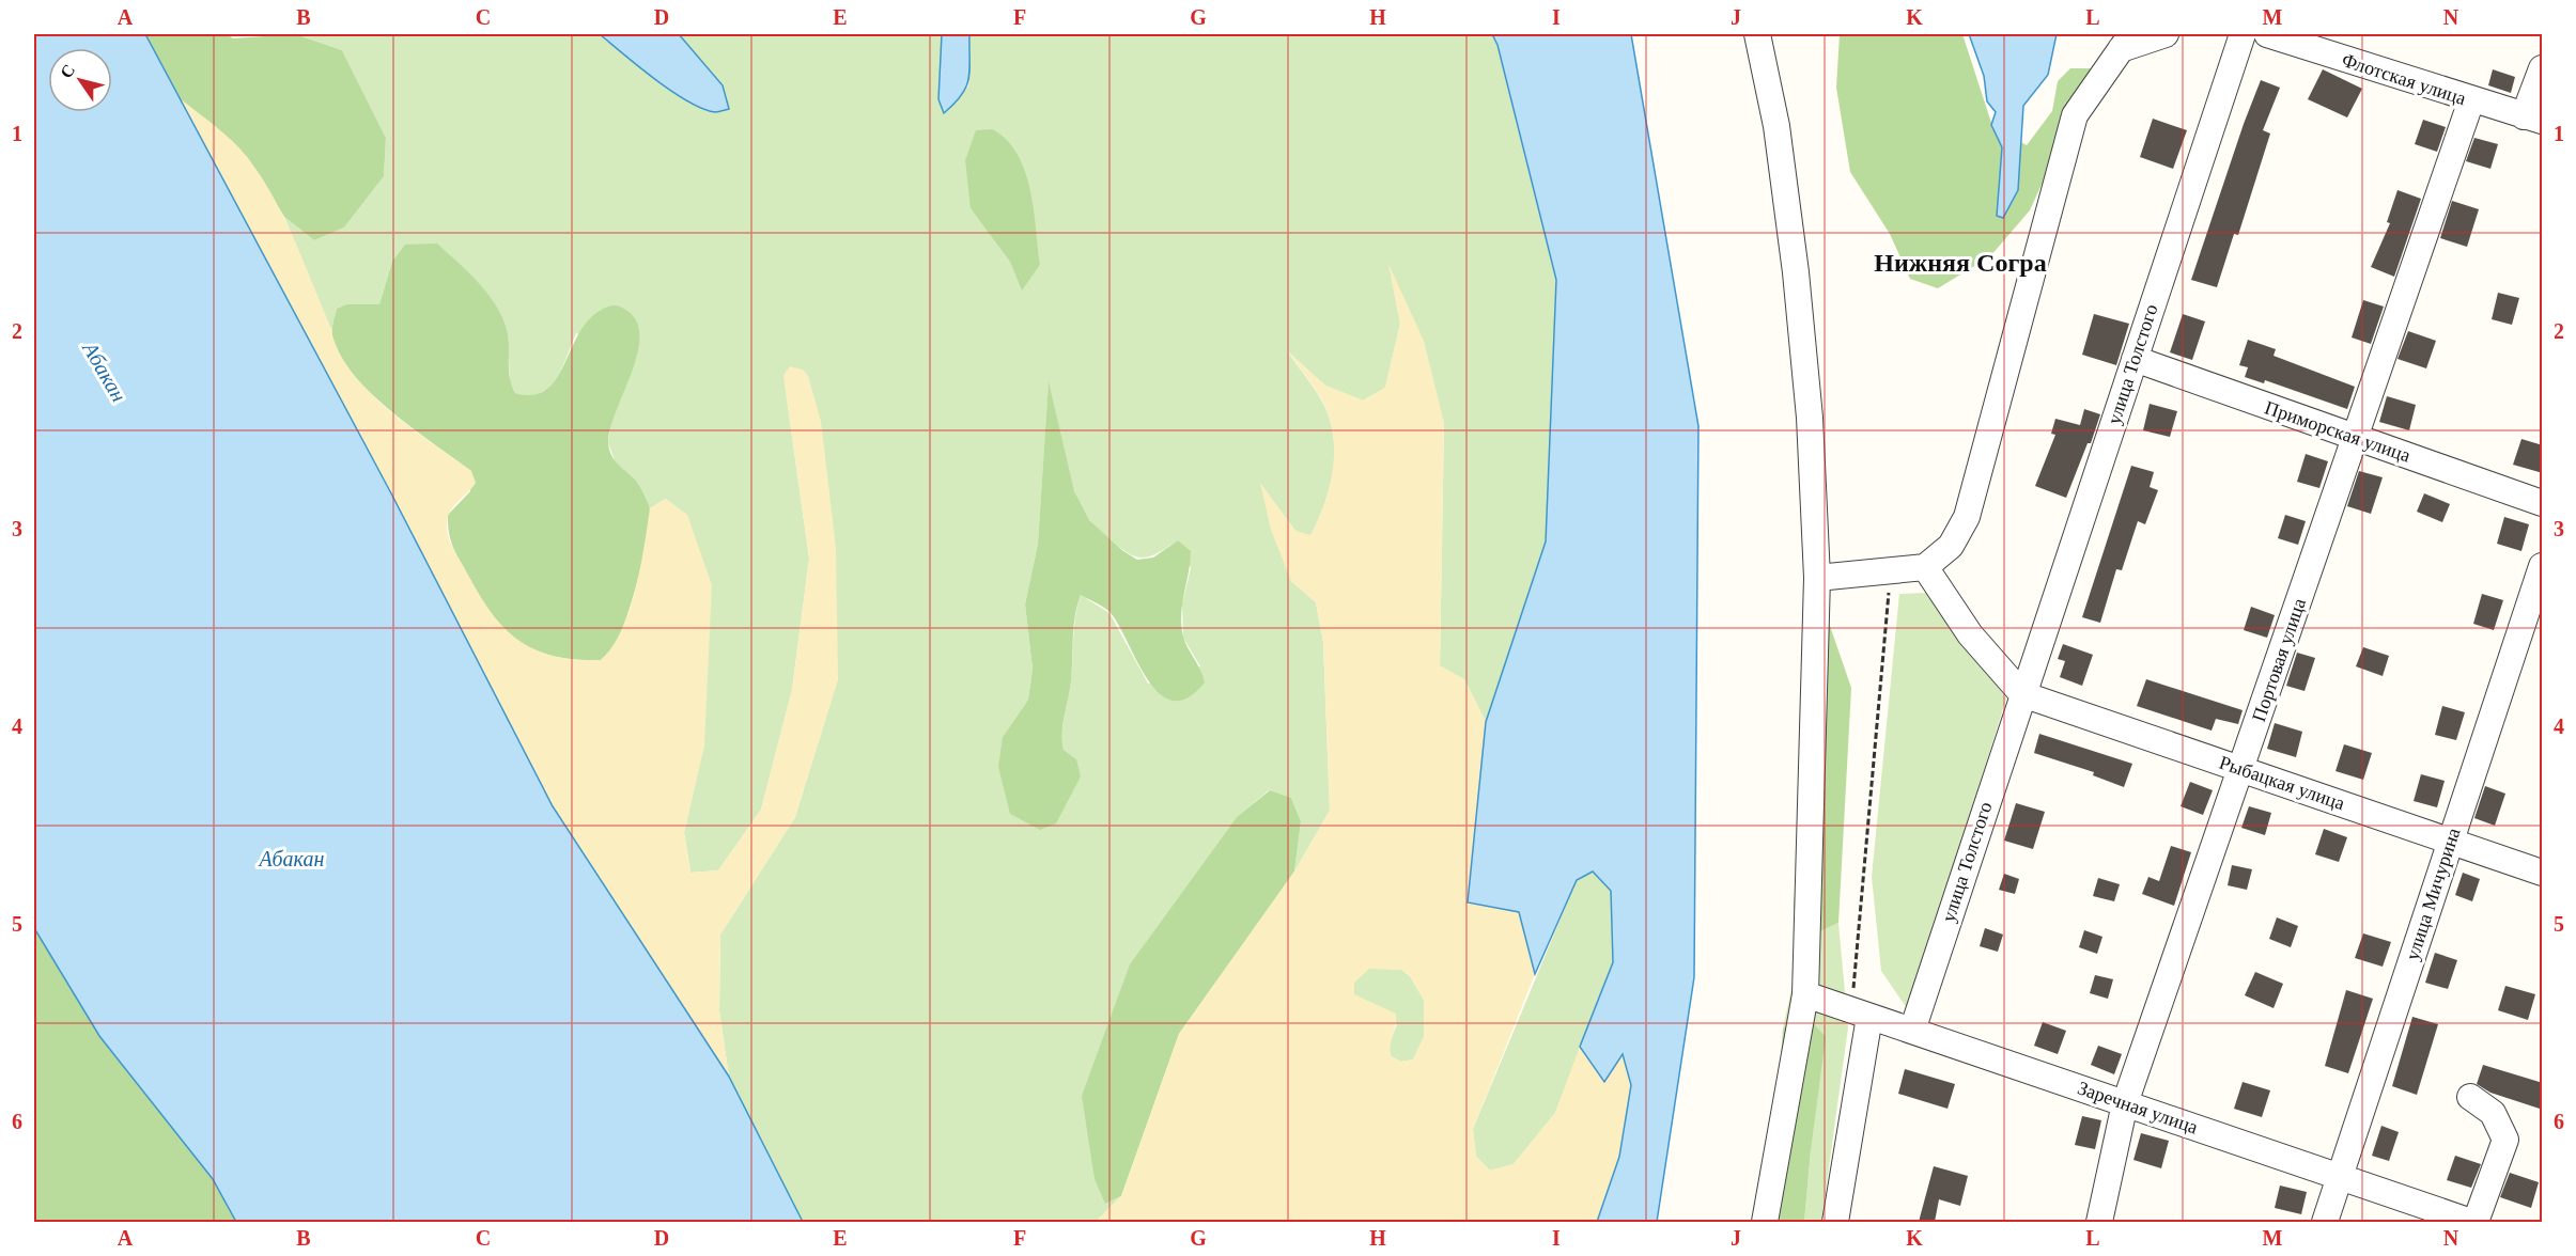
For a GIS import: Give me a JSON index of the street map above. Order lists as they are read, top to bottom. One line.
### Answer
{"streets":{"street":["Флотская улица","улица Толстого","Приморская улица","Портовая улица","Рыбацкая улица","улица Мичурина","Заречная улица"]},"crossings":[["Флотская улица","Портовая улица"],["улица Толстого","Приморская улица"],["улица Толстого","Рыбацкая улица"],["улица Толстого","Заречная улица"],["Приморская улица","Портовая улица"],["Портовая улица","Рыбацкая улица"],["Портовая улица","Заречная улица"],["Рыбацкая улица","улица Мичурина"],["улица Мичурина","Заречная улица"]],"districts":["Нижняя Согра"],"water":["Абакан"],"north":"top left","grid":{"columns":["A","B","C","D","E","F","G","H","I","J","K","L","M","N"],"rows":["1","2","3","4","5","6"]}}
